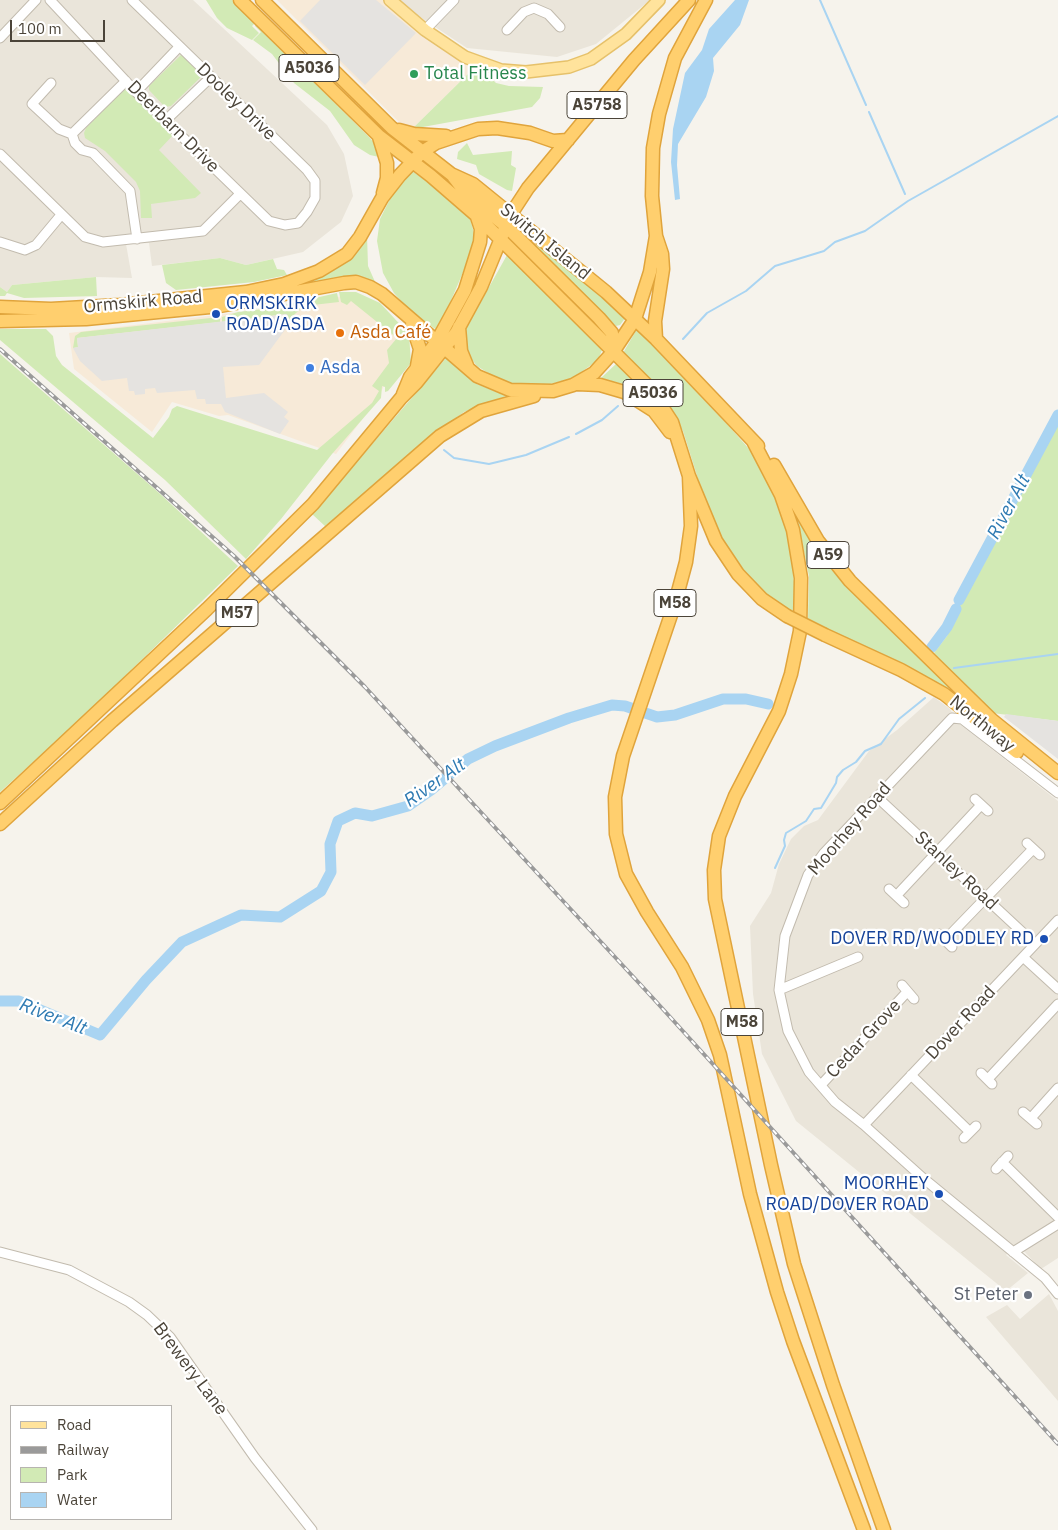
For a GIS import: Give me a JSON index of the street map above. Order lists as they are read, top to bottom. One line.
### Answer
{"streets":{"highway":["A5036","A5758","Switch Island","Ormskirk Road","A59","M58","M57","Northway"],"street":["Dooley Drive","Deerbarn Drive","Moorhey Road","Stanley Road","Dover Road","Cedar Grove","Brewery Lane"]},"crossings":[["A5036","A5758"],["A5036","Switch Island"],["A5036","Northway"],["Dooley Drive","Deerbarn Drive"],["A5758","Switch Island"],["Switch Island","A59"],["Ormskirk Road","M57"],["A59","M58"],["A59","Northway"],["M58","Northway"],["Northway","Moorhey Road"],["Moorhey Road","Stanley Road"],["Moorhey Road","Dover Road"],["Moorhey Road","Cedar Grove"],["Stanley Road","Dover Road"]],"water":["River Alt"],"places":["Total Fitness","ORMSKIRK ROAD/ASDA","Asda Café","Asda","DOVER RD/WOODLEY RD","MOORHEY ROAD/DOVER ROAD","St Peter"],"legend":["Road","Railway","Park","Water"],"scale_bar":"100 m"}
